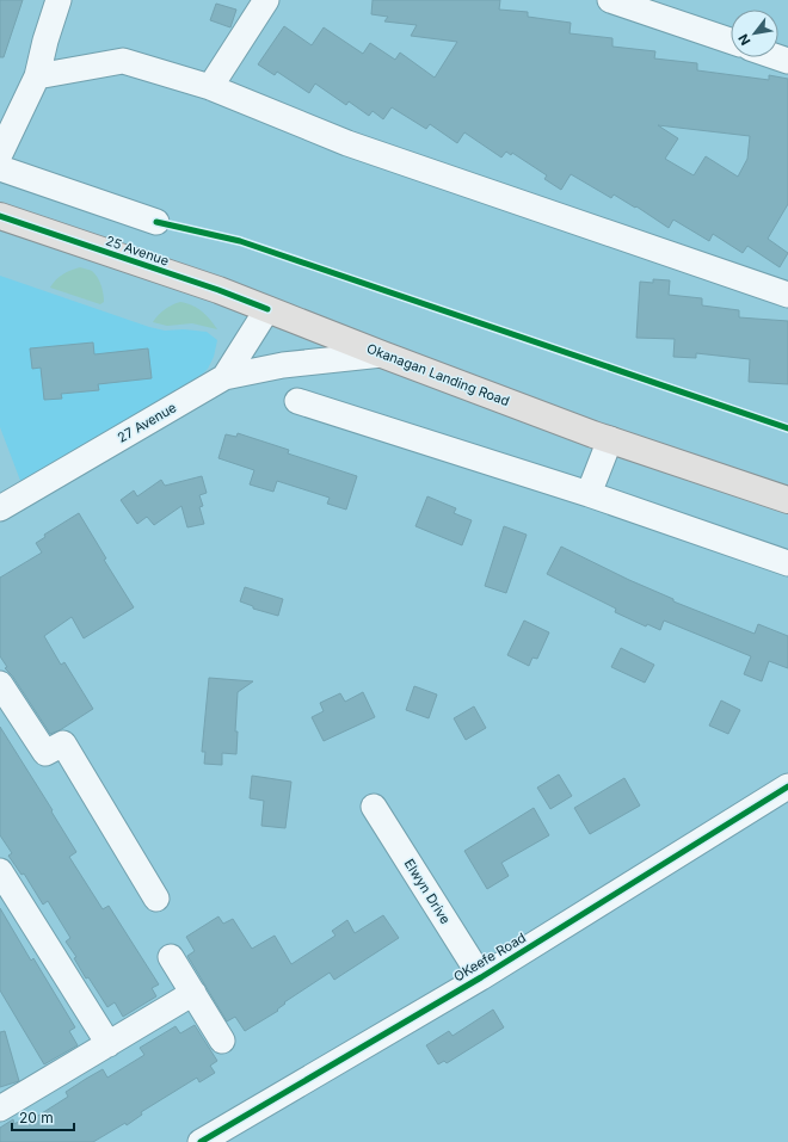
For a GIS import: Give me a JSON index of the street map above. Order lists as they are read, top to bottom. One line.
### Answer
{"streets":{"main road":["25 Avenue","Okanagan Landing Road"],"street":["27 Avenue","Elwyn Drive","OKeefe Road"]},"crossings":[["25 Avenue","Okanagan Landing Road"],["25 Avenue","27 Avenue"],["Okanagan Landing Road","27 Avenue"],["Elwyn Drive","OKeefe Road"]],"scale_bar":"20 m","north":"bottom left"}
